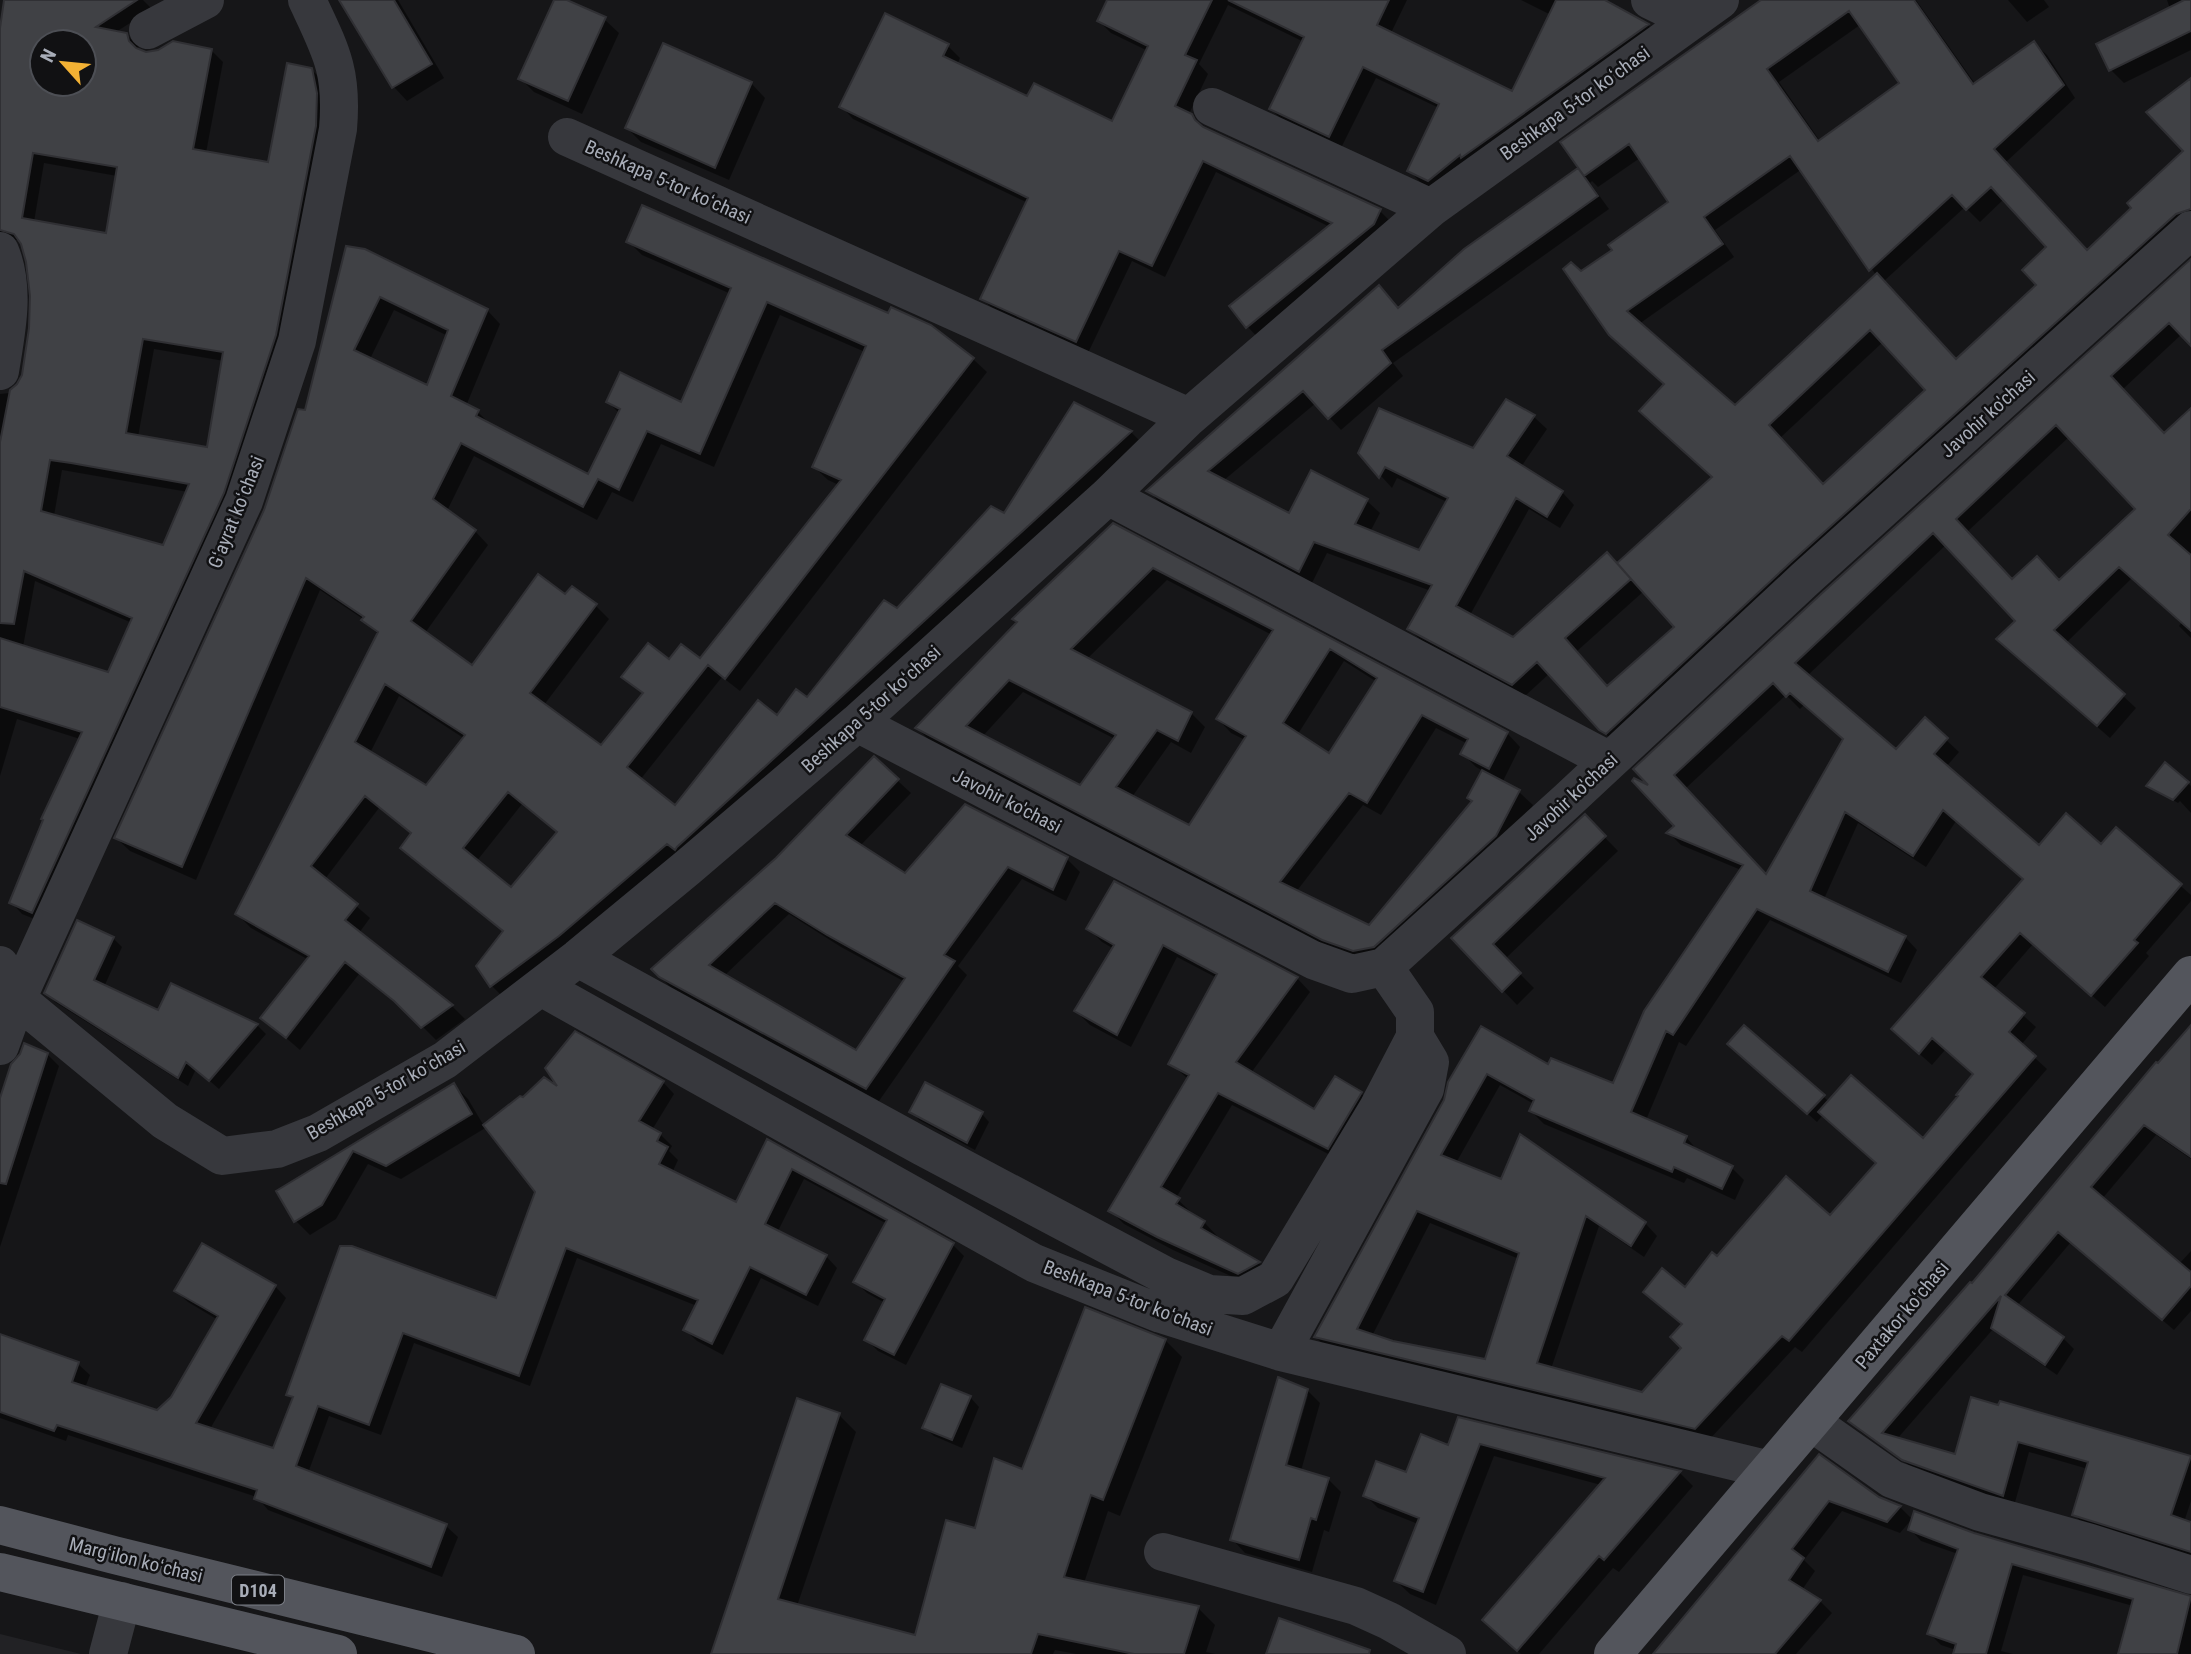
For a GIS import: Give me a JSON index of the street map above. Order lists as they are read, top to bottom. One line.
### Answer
{"streets":{"main road":["Paxtakor koʻchasi","Margʻilon koʻchasi","D104"],"street":["Beshkapa 5-tor koʻchasi","Javohir ko'chasi","Gʻayrat koʻchasi"]},"crossings":[["Beshkapa 5-tor koʻchasi","Javohir ko'chasi"],["Beshkapa 5-tor koʻchasi","Gʻayrat koʻchasi"],["Beshkapa 5-tor koʻchasi","Paxtakor koʻchasi"]],"north":"top left"}
